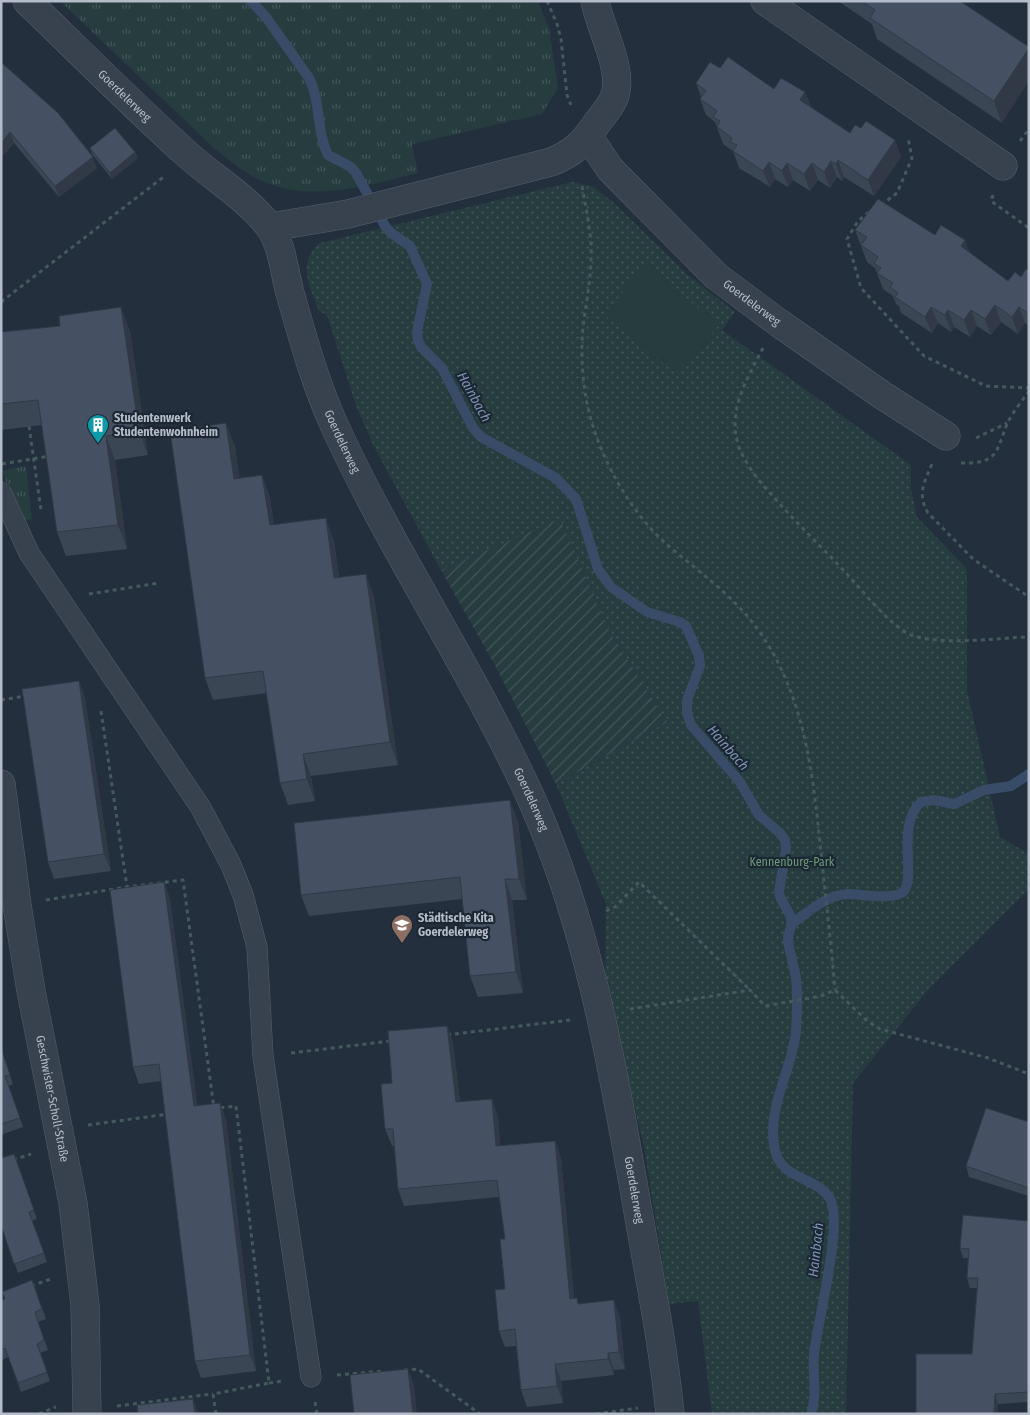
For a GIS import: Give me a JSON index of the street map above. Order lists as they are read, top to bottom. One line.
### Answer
{"streets":{"street":["Goerdelerweg","Geschwister-Scholl-Straße"]},"water":["Hainbach"],"parks":["Kennenburg-Park"],"places":{"building":["Studentenwerk Studentenwohnheim"],"school or university":["Städtische Kita Goerdelerweg"]}}
